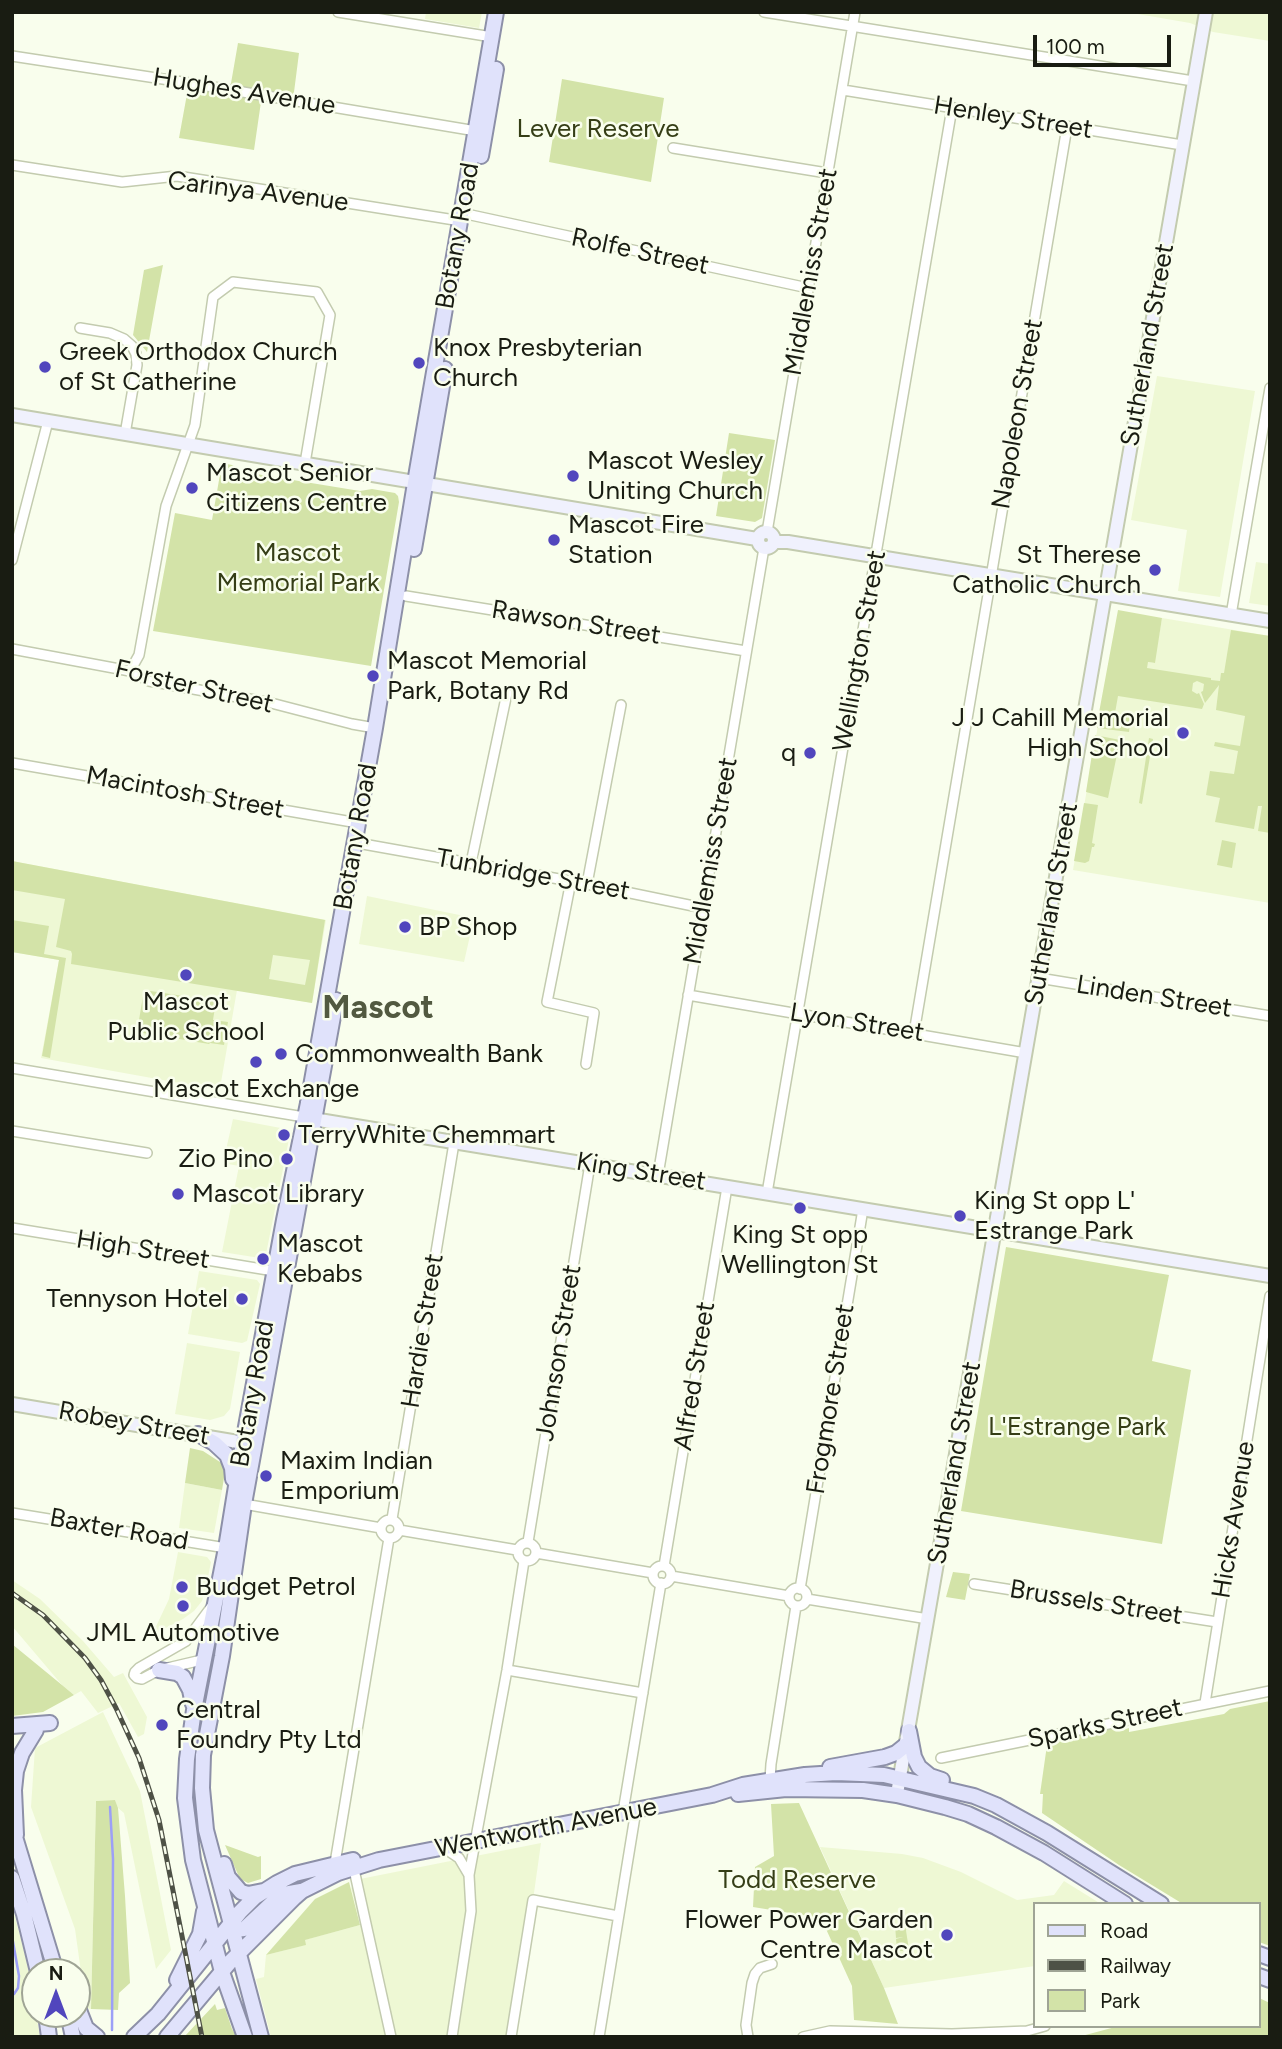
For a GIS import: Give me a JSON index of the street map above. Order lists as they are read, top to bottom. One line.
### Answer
{"streets":{"main road":["Botany Road","Wentworth Avenue"],"street":["Hughes Avenue","Henley Street","Carinya Avenue","Rolfe Street","Middlemiss Street","Sutherland Street","Napoleon Street","Rawson Street","Wellington Street","Forster Street","Macintosh Street","Tunbridge Street","Linden Street","Lyon Street","King Street","High Street","Hardie Street","Johnson Street","Alfred Street","Frogmore Street","Robey Street","Hicks Avenue","Baxter Road","Brussels Street","Sparks Street"]},"crossings":[["Hughes Avenue","Botany Road"],["Henley Street","Middlemiss Street"],["Henley Street","Sutherland Street"],["Henley Street","Napoleon Street"],["Henley Street","Wellington Street"],["Carinya Avenue","Botany Road"],["Carinya Avenue","Rolfe Street"],["Botany Road","Rolfe Street"],["Botany Road","Rawson Street"],["Botany Road","Forster Street"],["Botany Road","Macintosh Street"],["Botany Road","Tunbridge Street"],["Botany Road","King Street"],["Botany Road","High Street"],["Botany Road","Robey Street"],["Botany Road","Baxter Road"],["Botany Road","Wentworth Avenue"],["Rolfe Street","Middlemiss Street"],["Middlemiss Street","Rawson Street"],["Middlemiss Street","Tunbridge Street"],["Middlemiss Street","Lyon Street"],["Middlemiss Street","King Street"],["Sutherland Street","Linden Street"],["Sutherland Street","Lyon Street"],["Sutherland Street","King Street"],["Sutherland Street","Wentworth Avenue"],["Napoleon Street","Lyon Street"],["Wellington Street","Lyon Street"],["Wellington Street","King Street"],["King Street","Hardie Street"],["King Street","Johnson Street"],["King Street","Alfred Street"],["King Street","Frogmore Street"],["Hicks Avenue","Brussels Street"],["Hicks Avenue","Sparks Street"]],"districts":["Mascot"],"parks":["Lever Reserve","Mascot Memorial Park","L'Estrange Park","Todd Reserve"],"places":["Knox Presbyterian Church","Greek Orthodox Church of St Catherine","Mascot Wesley Uniting Church","Mascot Senior Citizens Centre","Mascot Fire Station","St Therese Catholic Church","Mascot Memorial Park, Botany Rd","J J Cahill Memorial High School","q","BP Shop","Mascot Public School","Commonwealth Bank","Mascot Exchange","TerryWhite Chemmart","Zio Pino","Mascot Library","King St opp Wellington St","King St opp L' Estrange Park","Mascot Kebabs","Tennyson Hotel","Maxim Indian Emporium","Budget Petrol","JML Automotive","Central Foundry Pty Ltd","Flower Power Garden Centre Mascot"],"legend":["Road","Railway","Park"],"scale_bar":"100 m","north":"top"}
